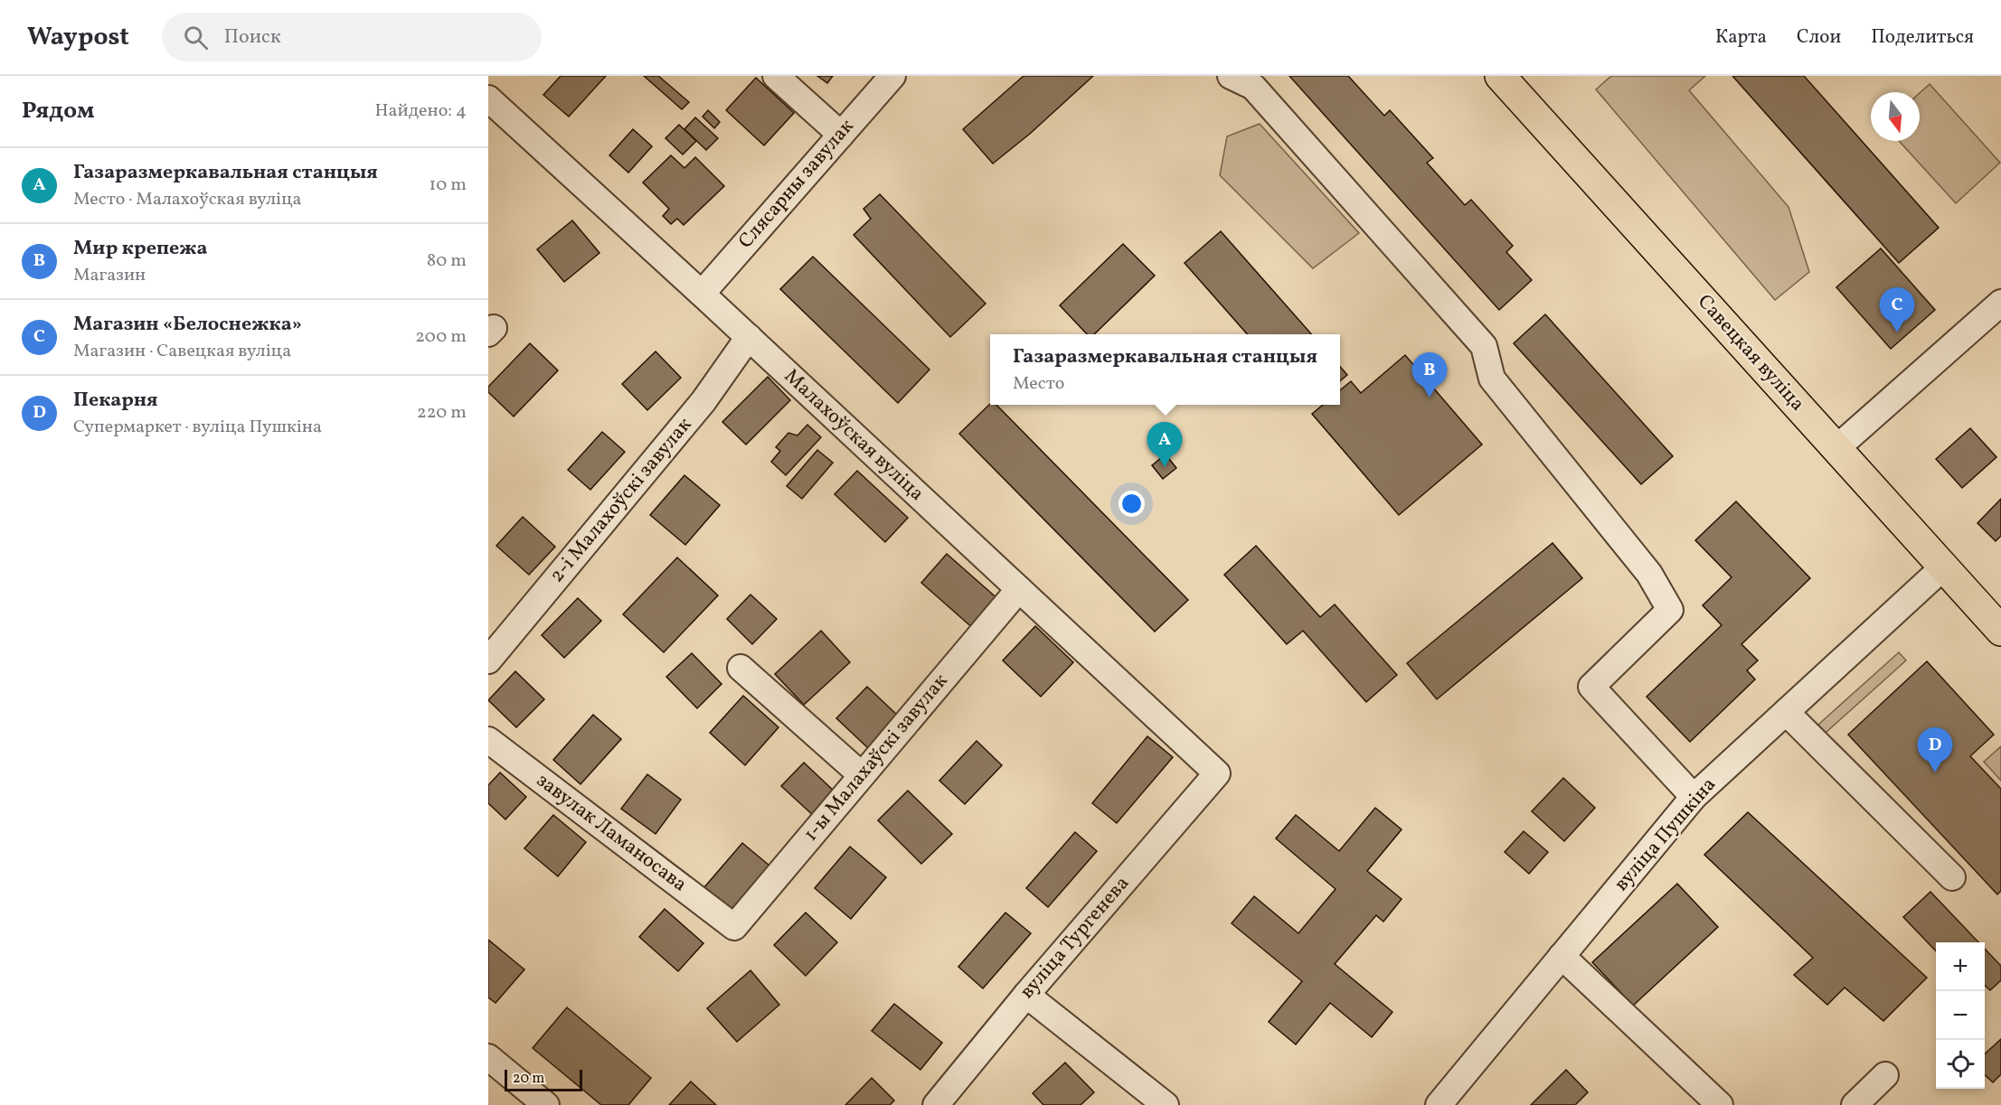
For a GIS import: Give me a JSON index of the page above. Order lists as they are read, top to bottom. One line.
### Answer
{"streets":{"main road":["Савецкая вуліца"],"street":["Слясарны завулак","Малахоўская вуліца","2-і Малахоўскі завулак","1-ы Малахаўскі завулак","завулак Ламаносава","вуліца Пушкіна","вуліца Тургенева"]},"crossings":[["Слясарны завулак","Малахоўская вуліца"],["Савецкая вуліца","вуліца Пушкіна"],["Малахоўская вуліца","2-і Малахоўскі завулак"],["Малахоўская вуліца","1-ы Малахаўскі завулак"],["Малахоўская вуліца","вуліца Тургенева"],["1-ы Малахаўскі завулак","завулак Ламаносава"]],"scale_bar":"20 m","north":"bottom","page":{"header":"Waypost","search":"Поиск","nav":["Карта","Слои","Поделиться"],"heading":["Рядом","Найдено: 4"],"list":[{"mark":"A","name":"Газаразмеркавальная станцыя","note":"Место · Малахоўская вуліца","value":"10 m"},{"mark":"B","name":"Мир крепежа","note":"Магазин","value":"80 m"},{"mark":"C","name":"Магазин «Белоснежка»","note":"Магазин · Савецкая вуліца","value":"200 m"},{"mark":"D","name":"Пекарня","note":"Супермаркет · вуліца Пушкіна","value":"220 m"}],"pins":["C","B","A","D"],"popup":["Газаразмеркавальная станцыя","Место"],"map_buttons":["+","−"],"scale":"20 m"}}
